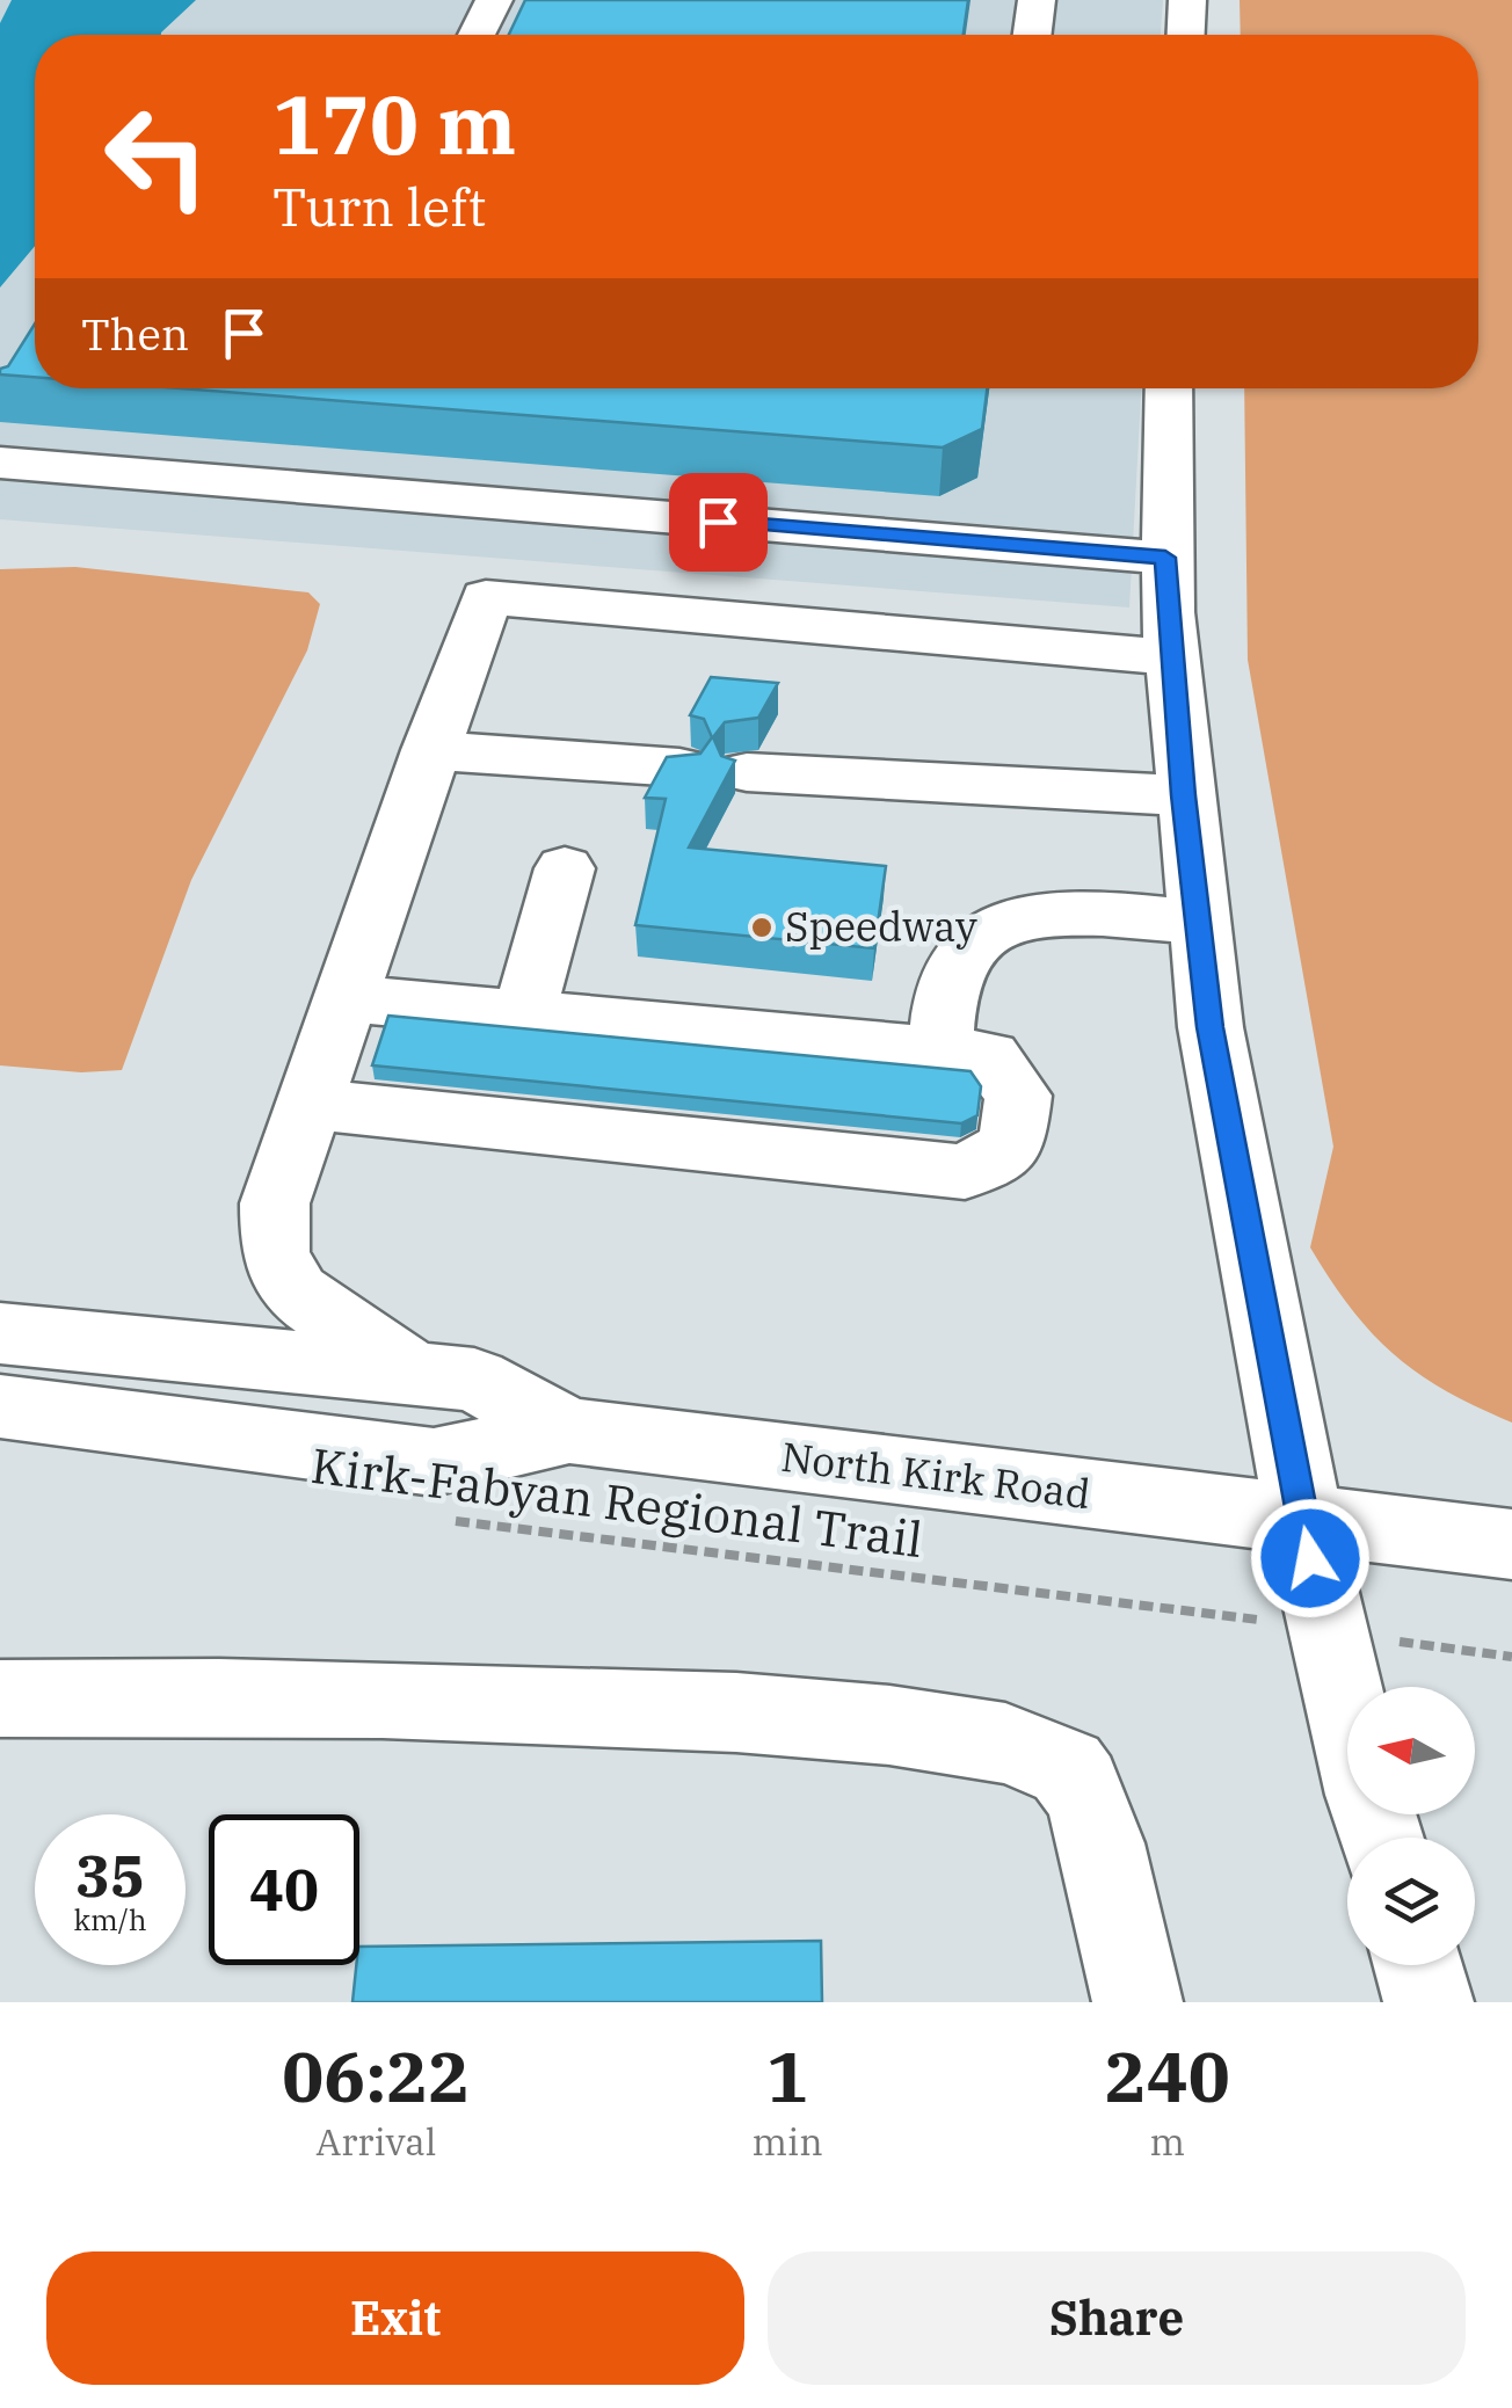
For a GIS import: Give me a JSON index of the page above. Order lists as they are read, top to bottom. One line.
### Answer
{"streets":{"street":["North Kirk Road"],"path":["Kirk-Fabyan Regional Trail"]},"places":["Speedway"],"north":"left","page":{"turn":["170 m","Turn left"],"then":"Then","speed":"35 km/h","limit":"40","eta":["06:22","Arrival","1","min","240","m"],"buttons":["Exit","Share"]}}
